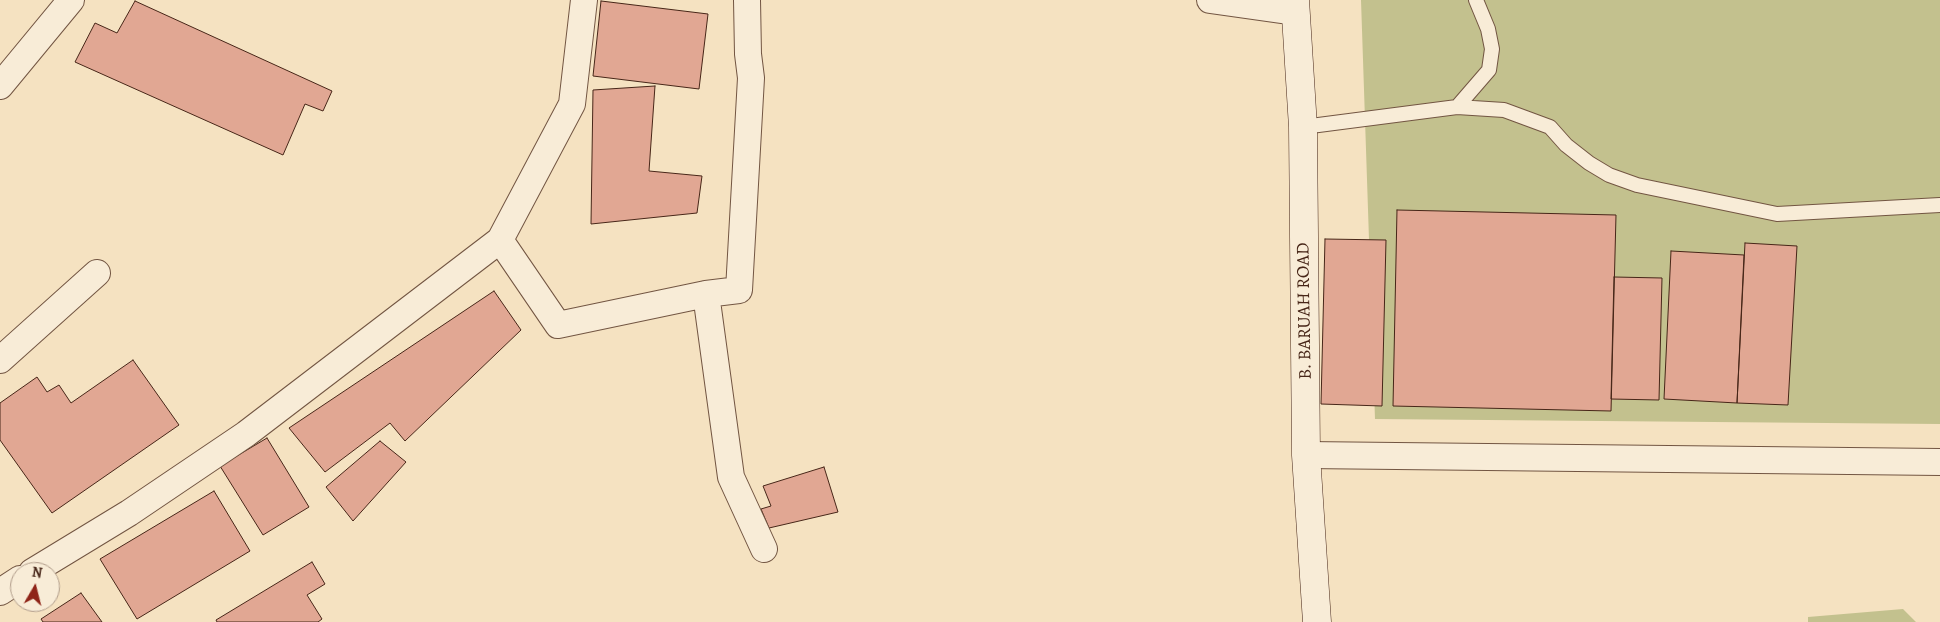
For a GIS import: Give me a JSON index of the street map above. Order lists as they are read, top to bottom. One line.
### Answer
{"streets":{"main road":["B. BARUAH ROAD"]},"north":"top"}
